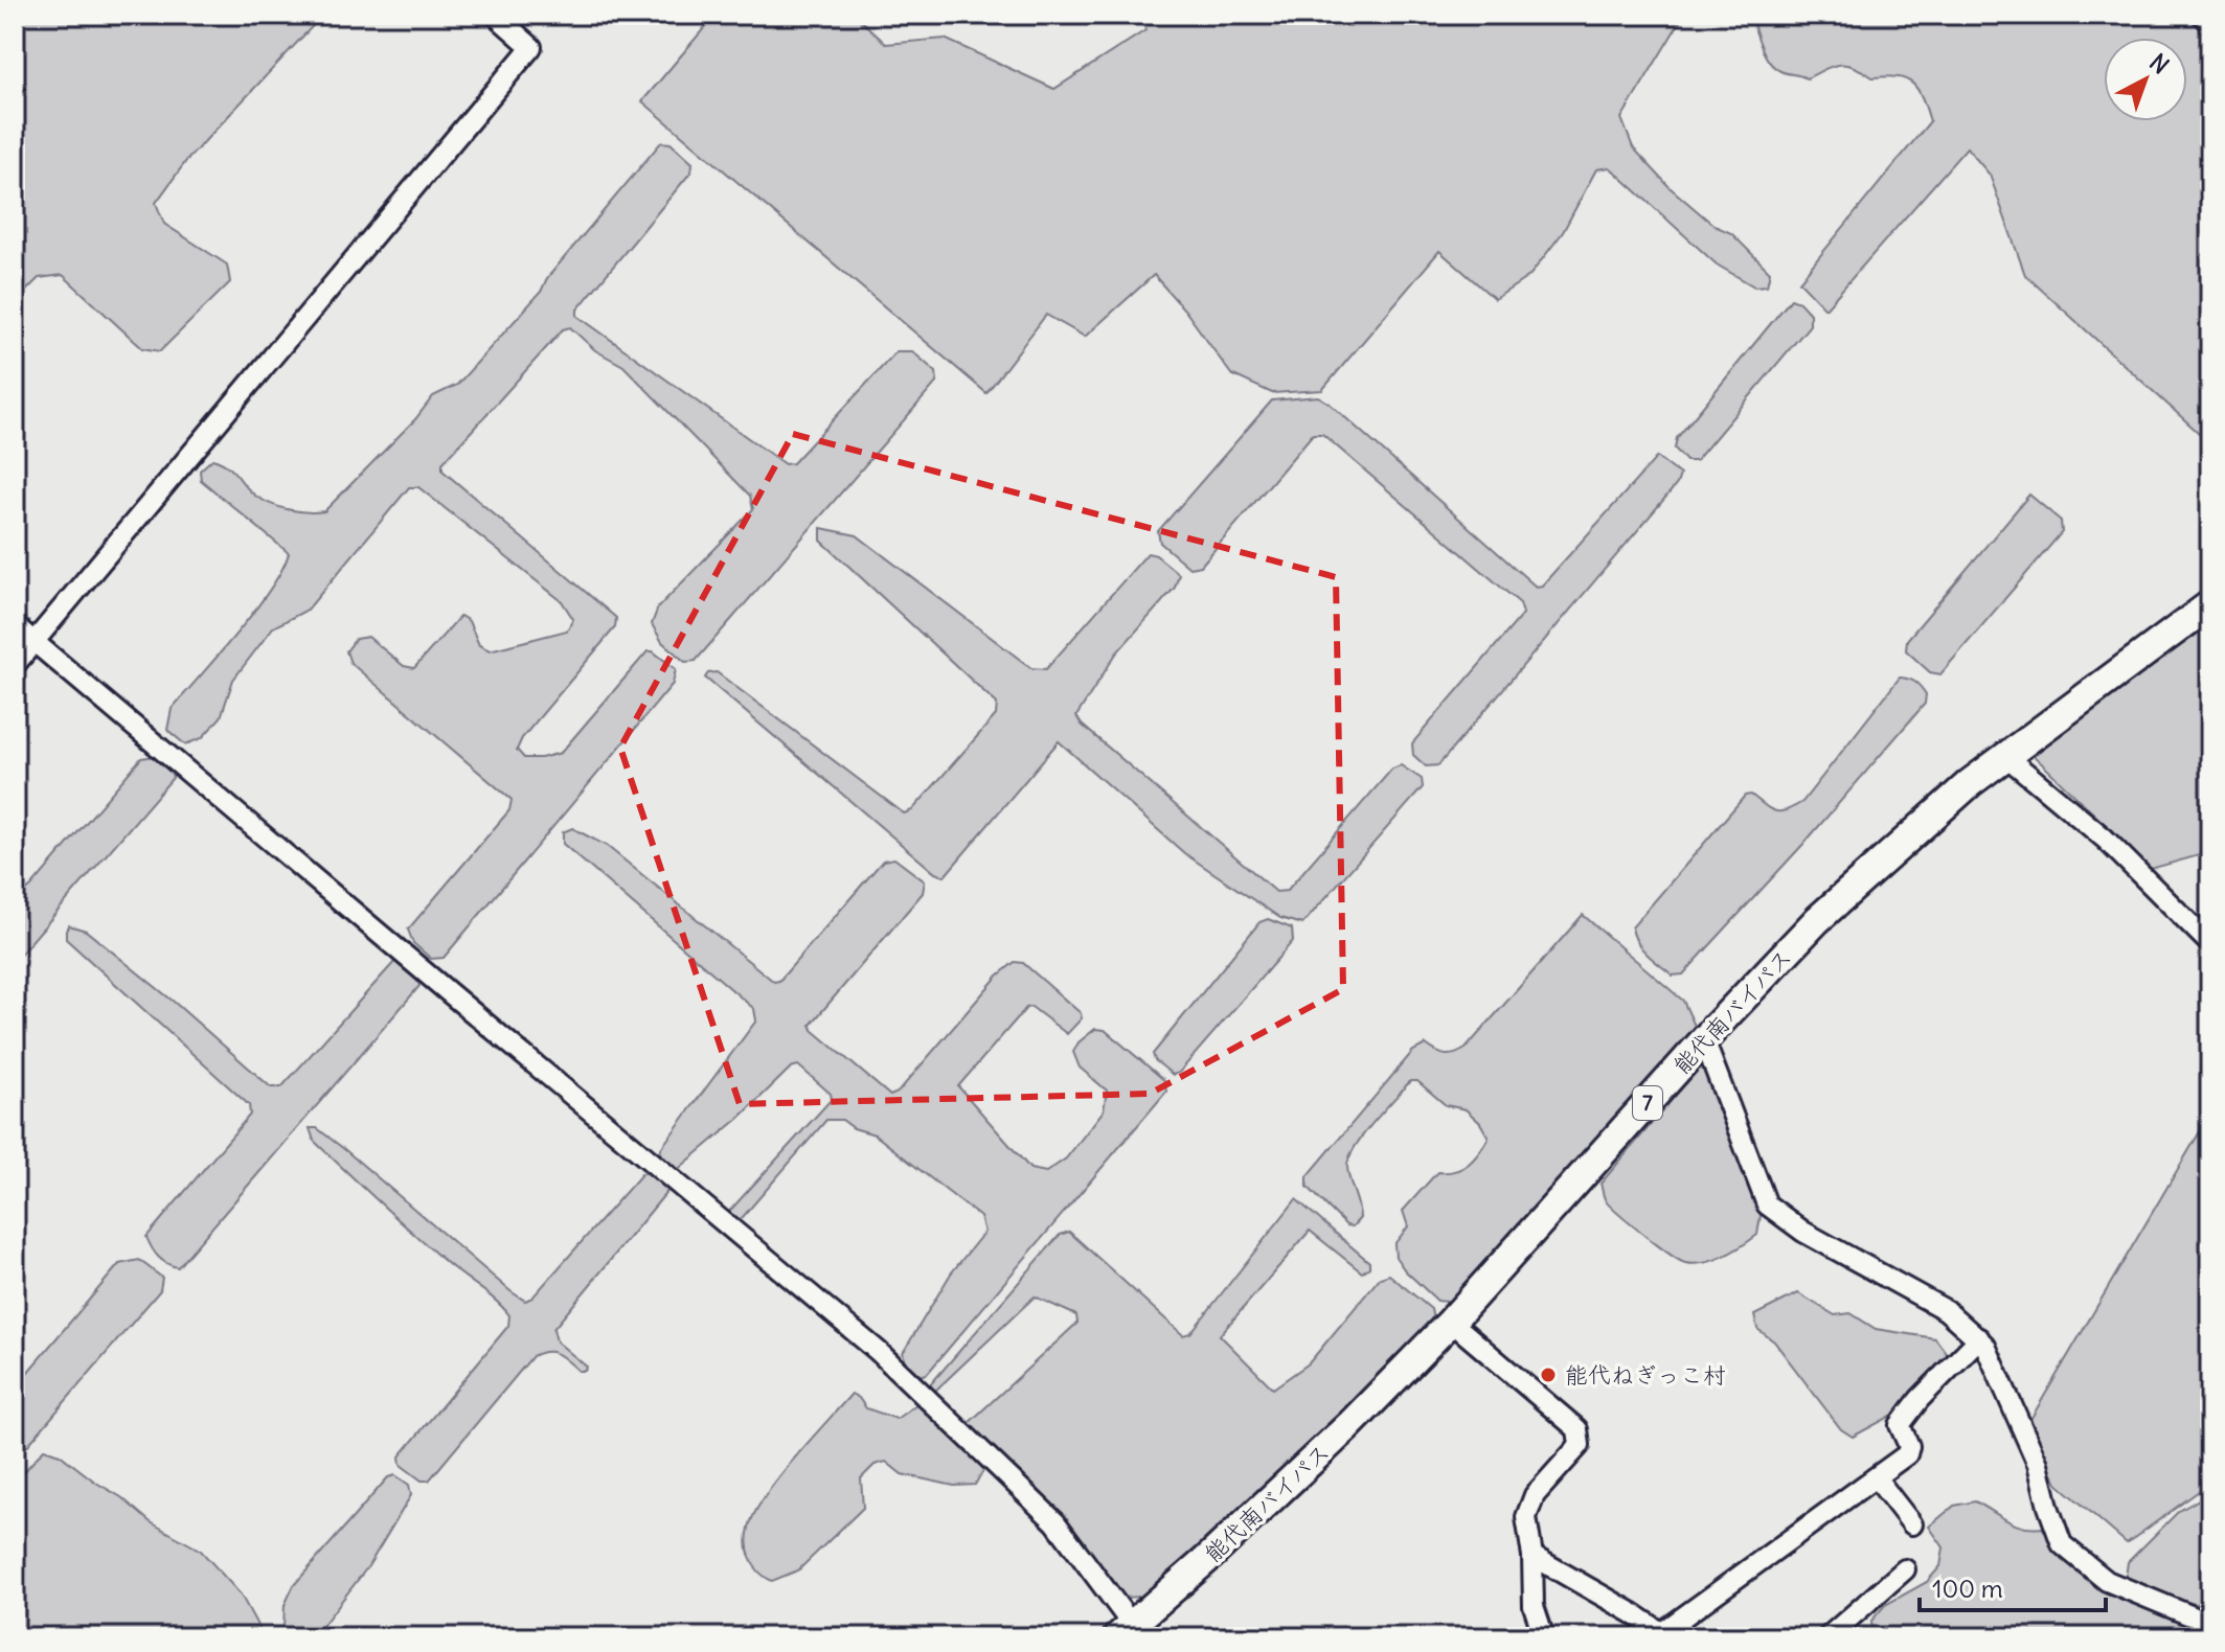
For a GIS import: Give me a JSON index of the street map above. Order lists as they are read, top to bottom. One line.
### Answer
{"streets":{"highway":["能代南バイパス","7"]},"places":["能代ねぎっこ村"],"scale_bar":"100 m","north":"top right"}
